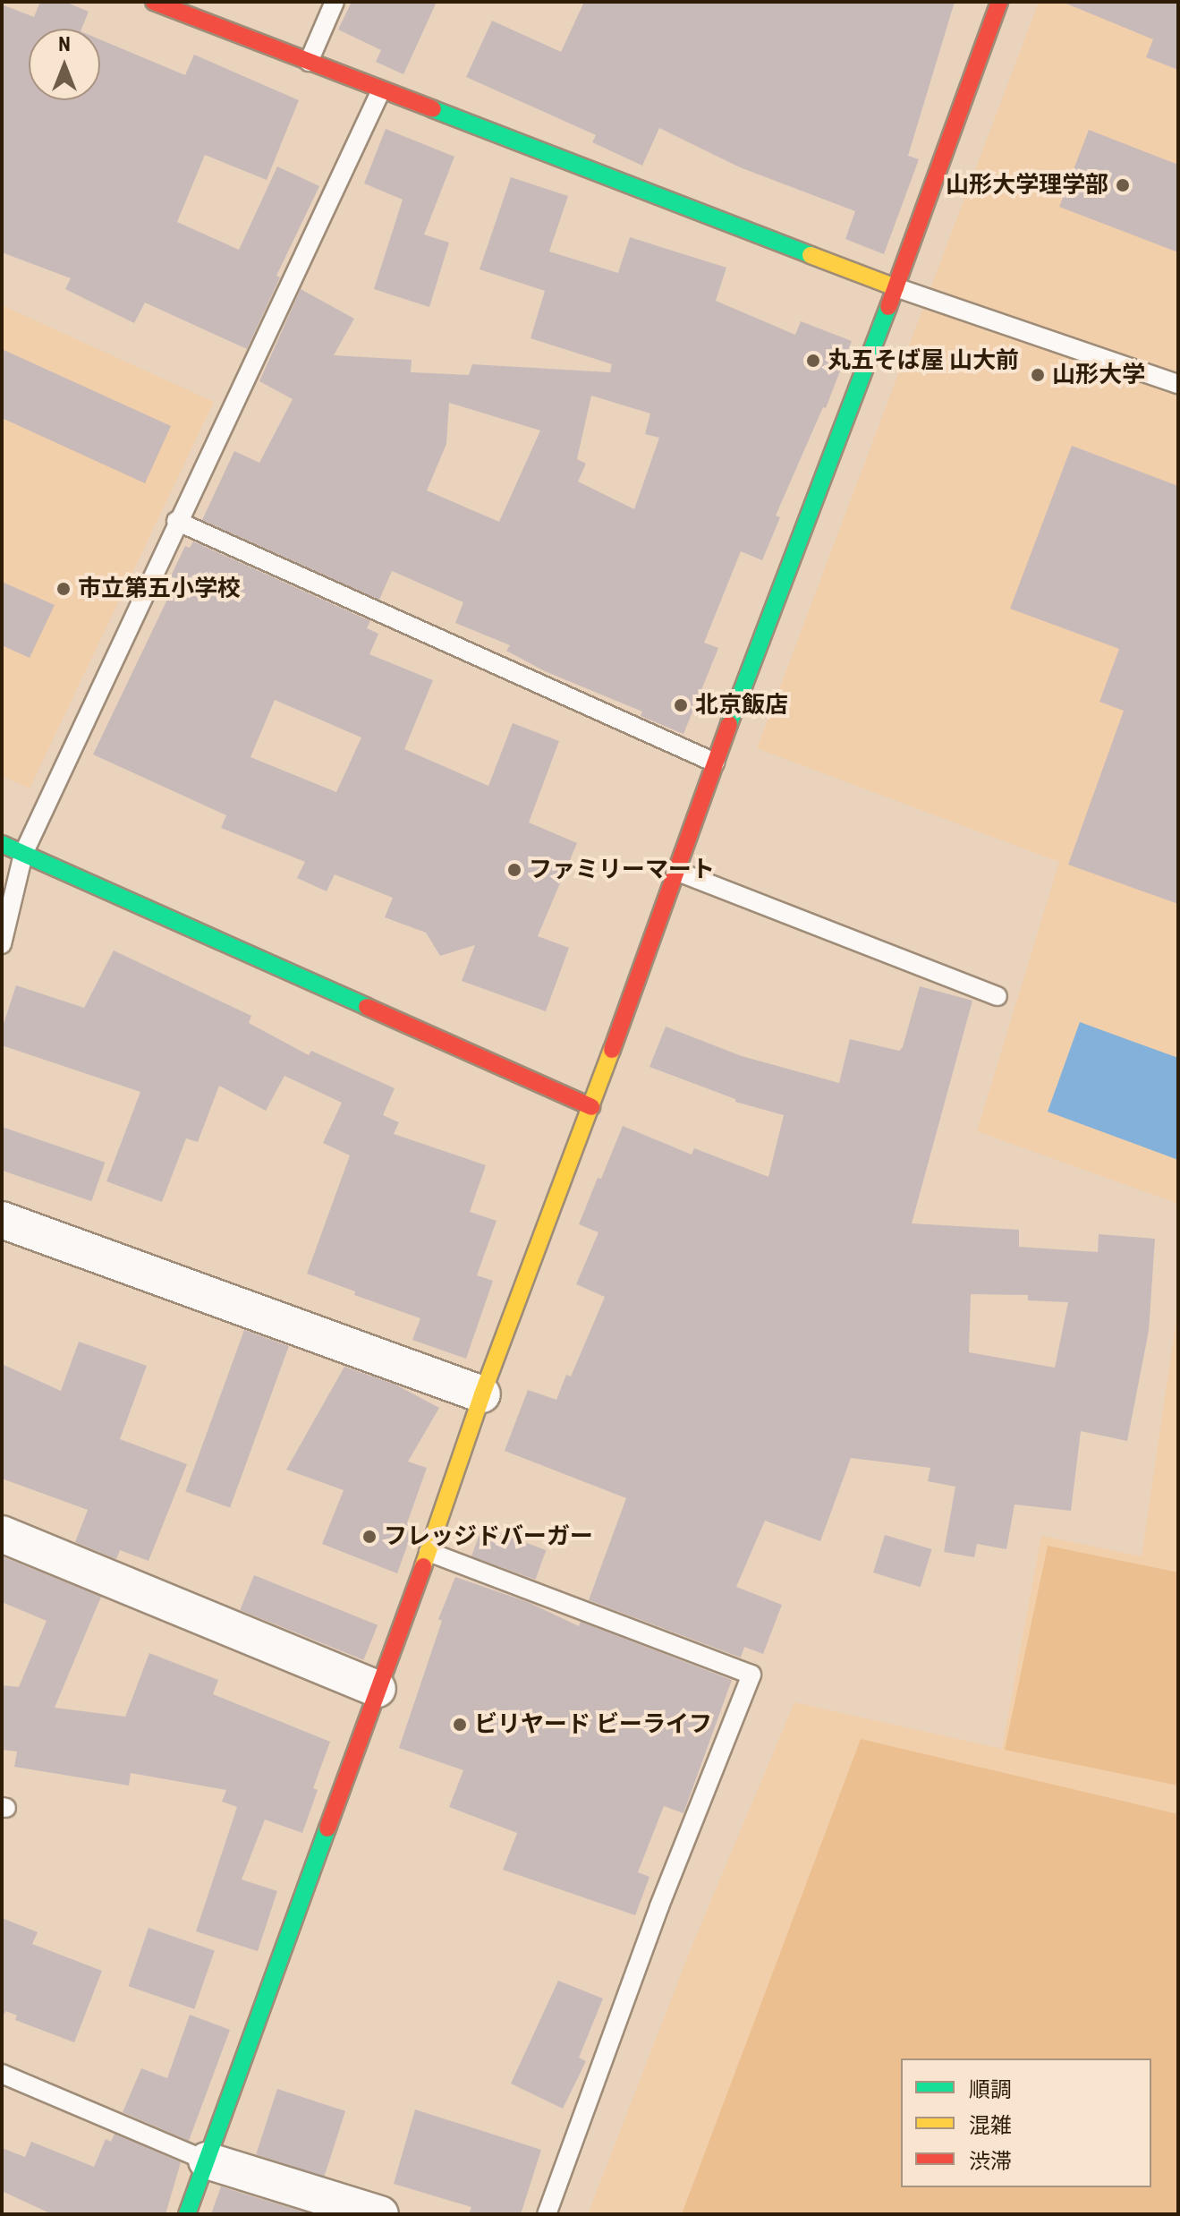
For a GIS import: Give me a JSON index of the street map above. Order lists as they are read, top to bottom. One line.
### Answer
{"places":["山形大学理学部","丸五そば屋 山大前","山形大学","市立第五小学校","北京飯店","ファミリーマート","フレッジドバーガー","ビリヤード ビーライフ"],"legend":["順調","混雑","渋滞"],"north":"top"}
